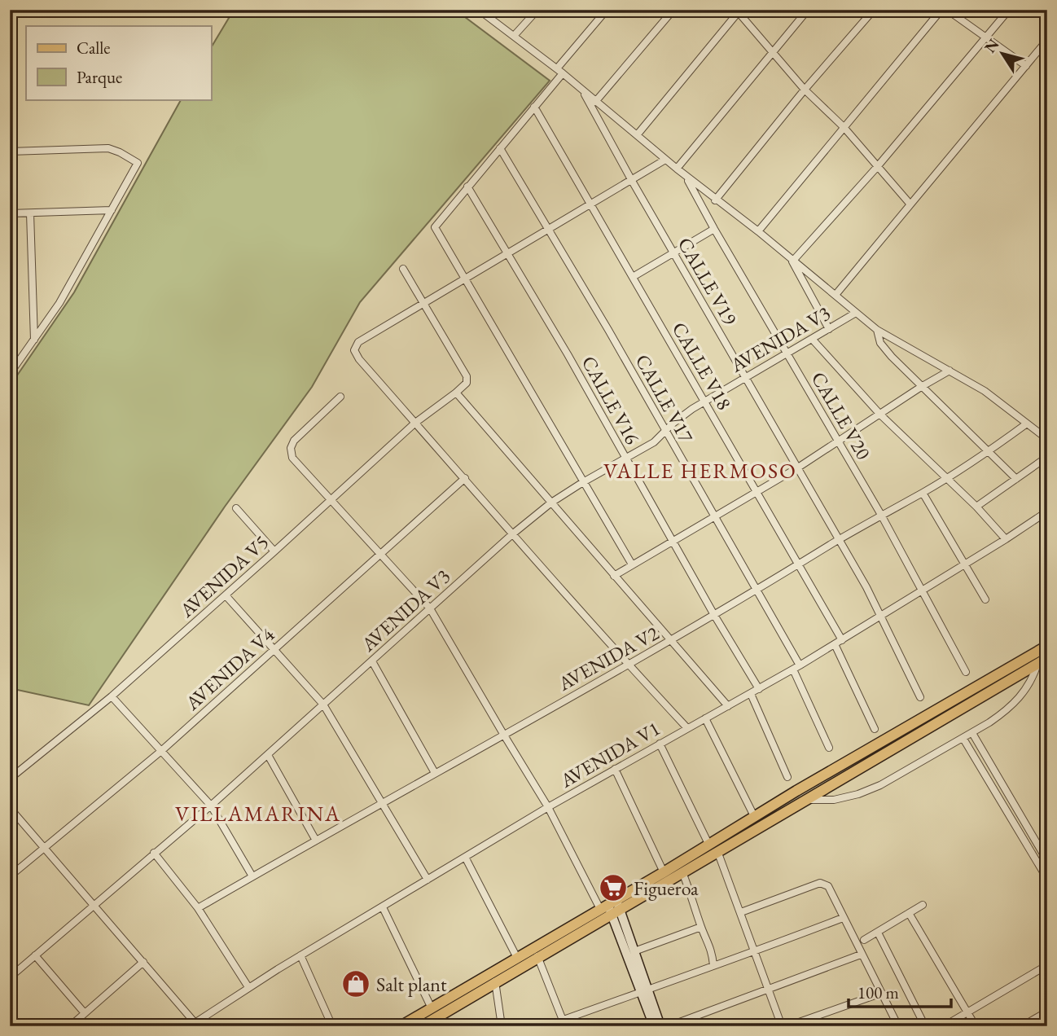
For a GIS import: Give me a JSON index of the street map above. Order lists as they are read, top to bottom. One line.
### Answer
{"streets":{"street":["CALLE V19","AVENIDA V3","CALLE V18","CALLE V17","CALLE V16","CALLE V20","AVENIDA V5","AVENIDA V2","AVENIDA V4","AVENIDA V1"]},"crossings":[["CALLE V19","AVENIDA V3"],["CALLE V19","AVENIDA V2"],["CALLE V19","AVENIDA V1"],["AVENIDA V3","CALLE V18"],["AVENIDA V3","CALLE V17"],["AVENIDA V3","CALLE V16"],["AVENIDA V3","CALLE V20"],["CALLE V18","AVENIDA V2"],["CALLE V18","AVENIDA V1"],["CALLE V17","AVENIDA V2"],["CALLE V17","AVENIDA V1"],["CALLE V16","AVENIDA V2"],["CALLE V16","AVENIDA V1"],["CALLE V20","AVENIDA V2"],["CALLE V20","AVENIDA V1"]],"districts":["VALLE HERMOSO","VILLAMARINA"],"places":{"supermarket":["Figueroa"],"shop":["Salt plant"]},"legend":["Calle","Parque"],"scale_bar":"100 m","north":"top left"}
